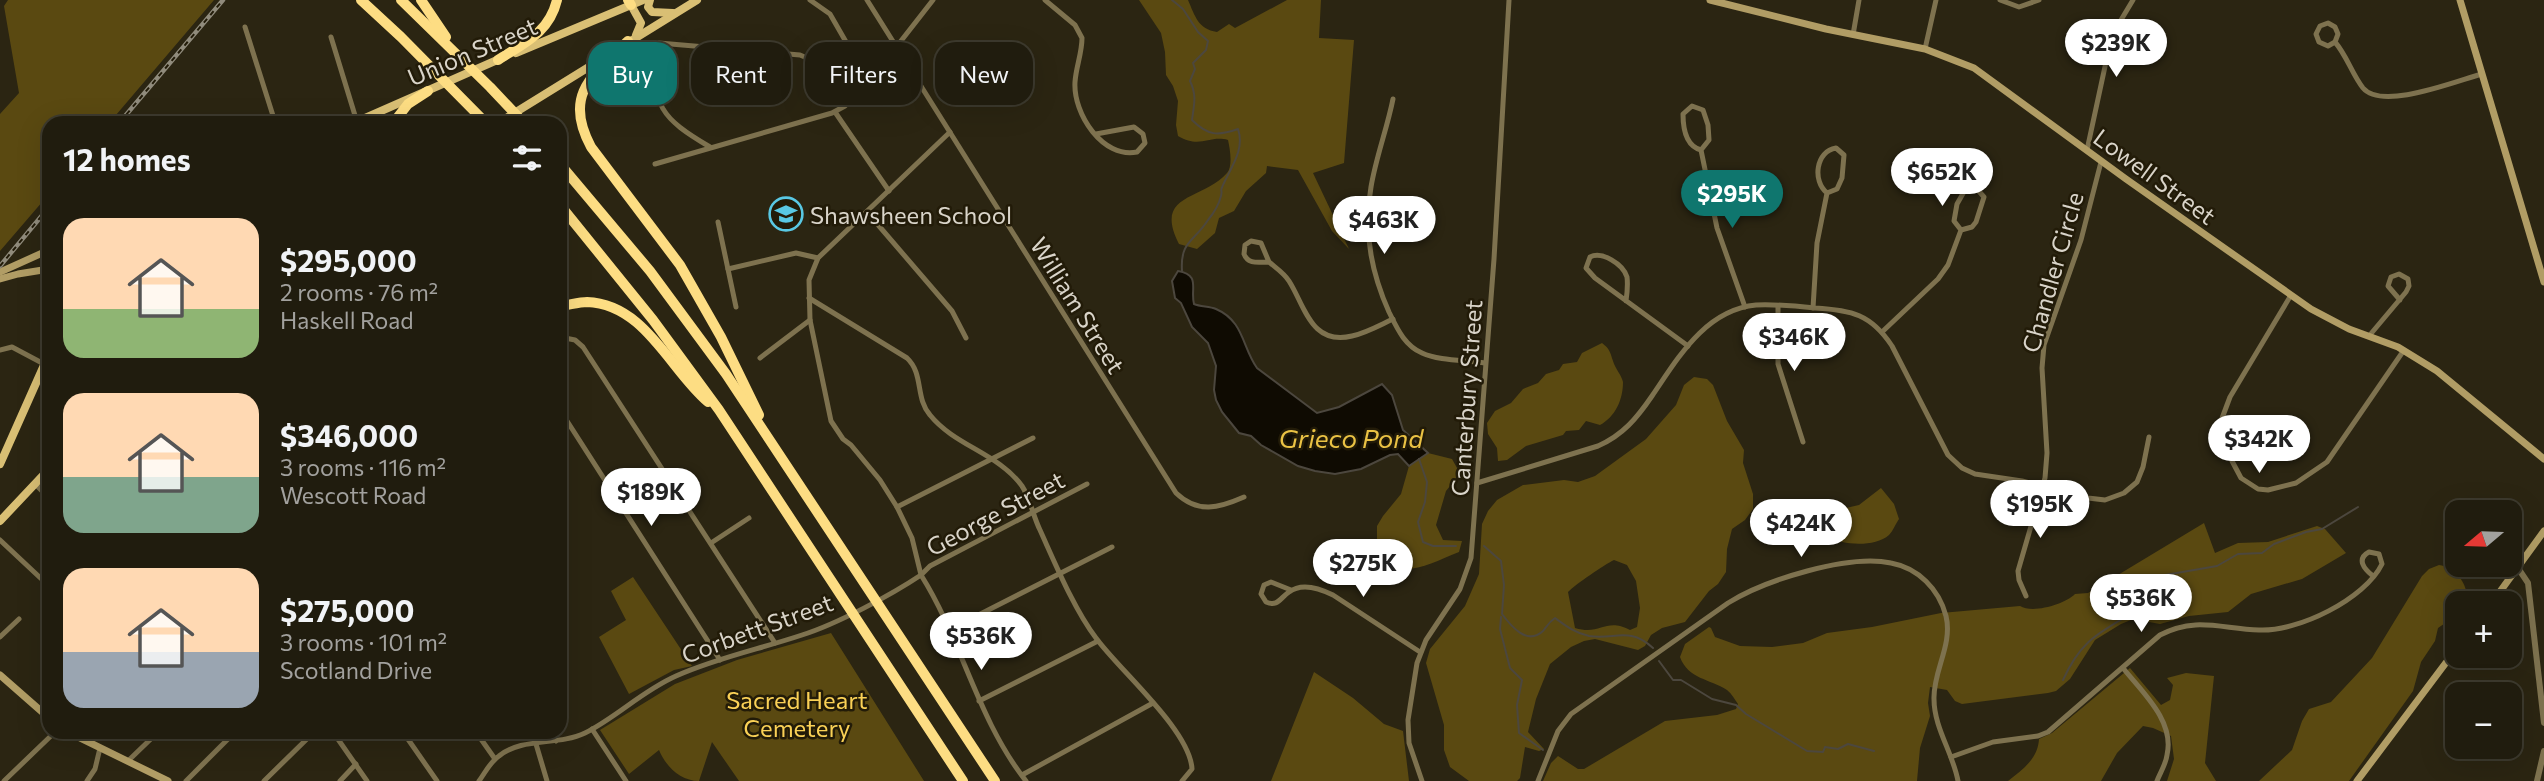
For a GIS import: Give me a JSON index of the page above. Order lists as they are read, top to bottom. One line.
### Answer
{"streets":{"main road":["Union Street","Lowell Street"],"street":["Chandler Circle","William Street","Canterbury Street","George Street","Corbett Street"]},"crossings":[["Lowell Street","Chandler Circle"],["George Street","Corbett Street"]],"water":["Grieco Pond"],"parks":["Sacred Heart Cemetery"],"places":{"school or university":["Shawsheen School"]},"north":"left","page":{"price":["$239K","$652K","$295K","$463K","$346K","$342K","$189K","$195K","$424K","$275K","$536K","$536K"],"chip":["Buy","Rent","Filters","New"],"heading":"12 homes","list":[{"name":"$295,000","note":"2 rooms · 76 m² · Haskell Road"},{"name":"$346,000","note":"3 rooms · 116 m² · Wescott Road"},{"name":"$275,000","note":"3 rooms · 101 m² · Scotland Drive"}],"map_buttons":["+","−"]}}
